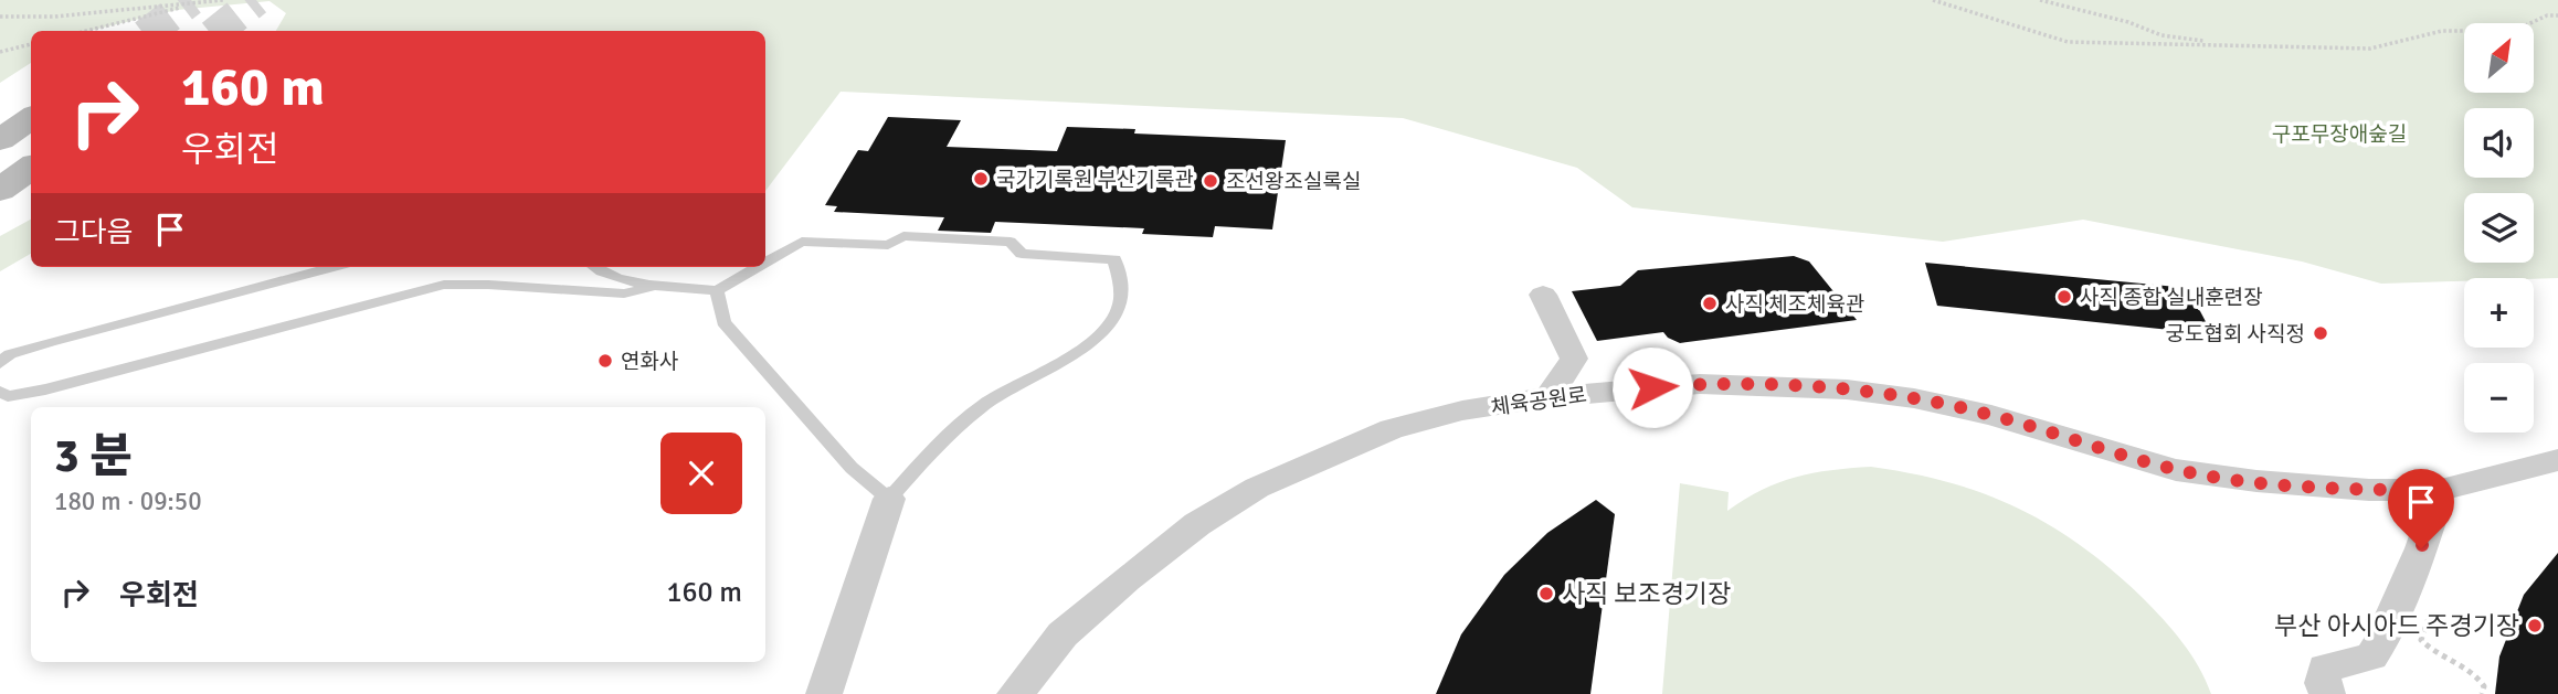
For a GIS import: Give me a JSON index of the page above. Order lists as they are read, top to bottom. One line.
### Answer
{"streets":{"street":["체육공원로"]},"parks":["구포무장애숲길"],"places":["국가기록원 부산기록관","조선왕조실록실","사직 종합 실내훈련장","사직 체조체육관","궁도협회 사직정","연화사","사직 보조경기장","부산 아시아드 주경기장"],"north":"top right","page":{"map_buttons":["+","−"],"turn":["160 m","우회전"],"then":"그다음","heading":["3 분","180 m · 09:50"],"list":[{"name":"우회전","value":"160 m"}]}}
